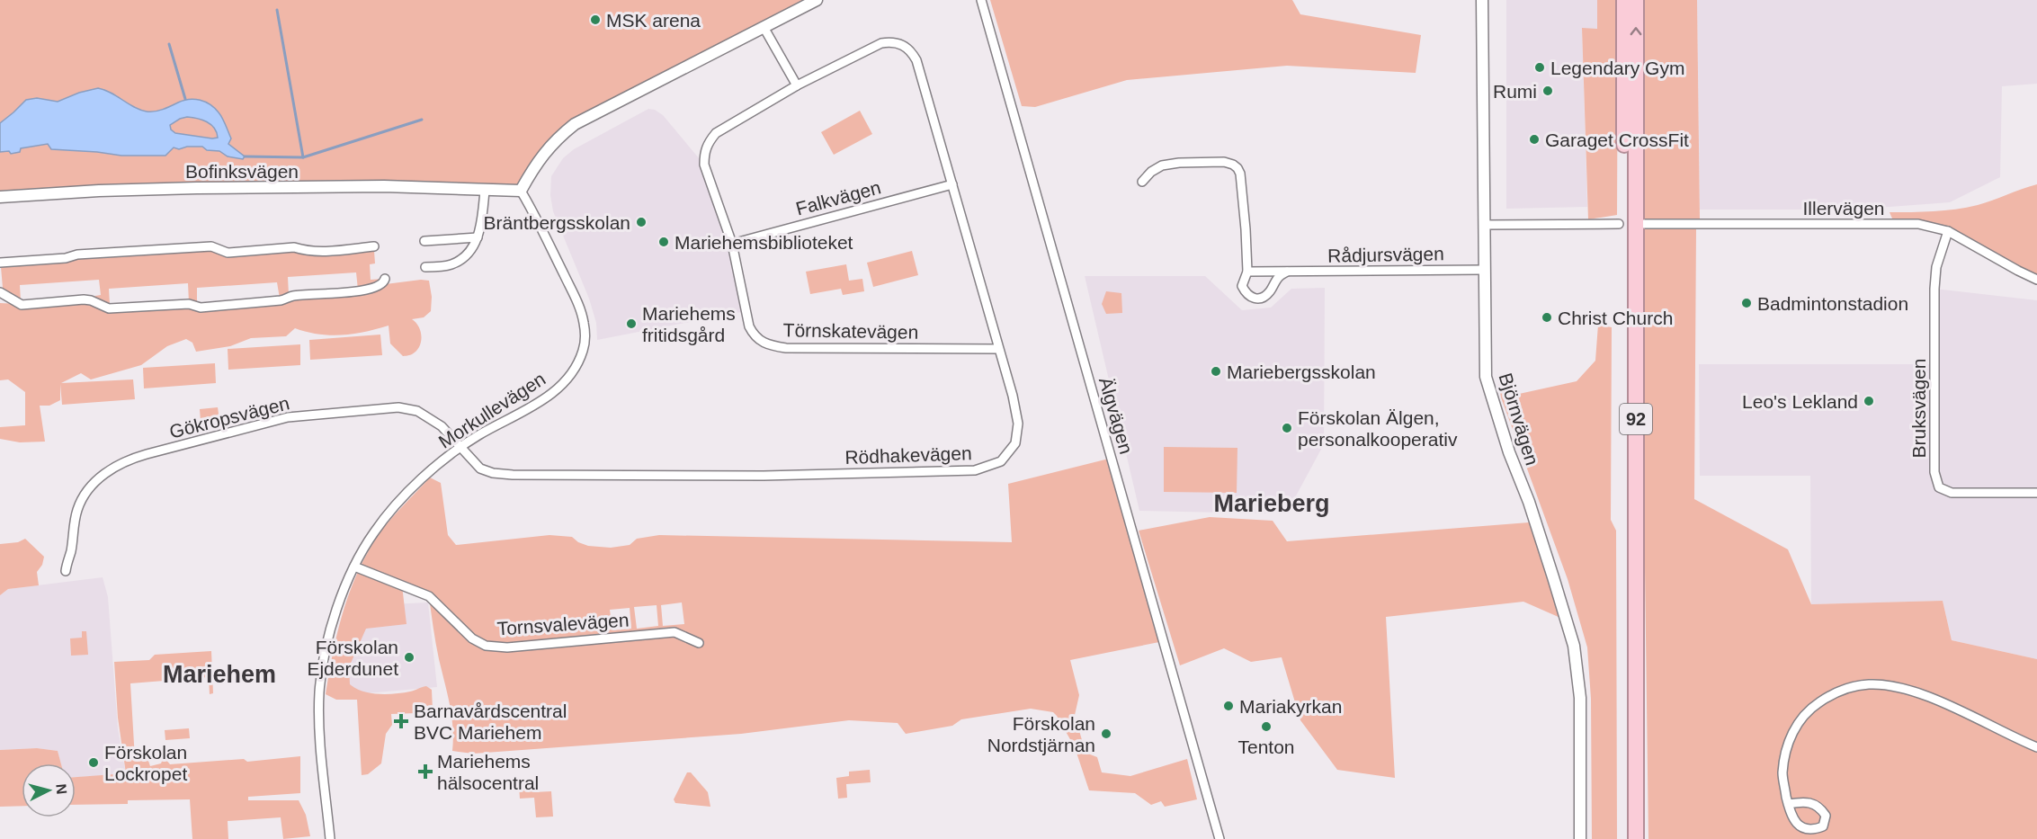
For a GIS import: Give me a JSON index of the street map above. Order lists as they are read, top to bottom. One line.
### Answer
{"streets":{"highway":["92"],"street":["Bofinksvägen","Falkvägen","Illervägen","Rådjursvägen","Törnskatevägen","Bruksvägen","Morkullevägen","Älgvägen","Gökropsvägen","Björnvägen","Rödhakevägen","Tornsvalevägen"]},"crossings":[["Bofinksvägen","Morkullevägen"],["Falkvägen","Törnskatevägen"],["Falkvägen","Rödhakevägen"],["Illervägen","Bruksvägen"],["Rådjursvägen","Björnvägen"],["Törnskatevägen","Rödhakevägen"],["Morkullevägen","Gökropsvägen"],["Morkullevägen","Rödhakevägen"],["Morkullevägen","Tornsvalevägen"],["Gökropsvägen","Rödhakevägen"]],"districts":["Marieberg","Mariehem"],"places":{"other":["MSK arena","Legendary Gym","Rumi","Garaget CrossFit","Bräntbergsskolan","Mariehemsbiblioteket","Badmintonstadion","Christ Church","Mariehems fritidsgård","Mariebergsskolan","Leo's Lekland","Förskolan Älgen, personalkooperativ","Förskolan Ejderdunet","Mariakyrkan","Tenton","Förskolan Nordstjärnan","Förskolan Lockropet"],"health":["Barnavårdscentral BVC Mariehem","Mariehems hälsocentral"]},"north":"right"}
